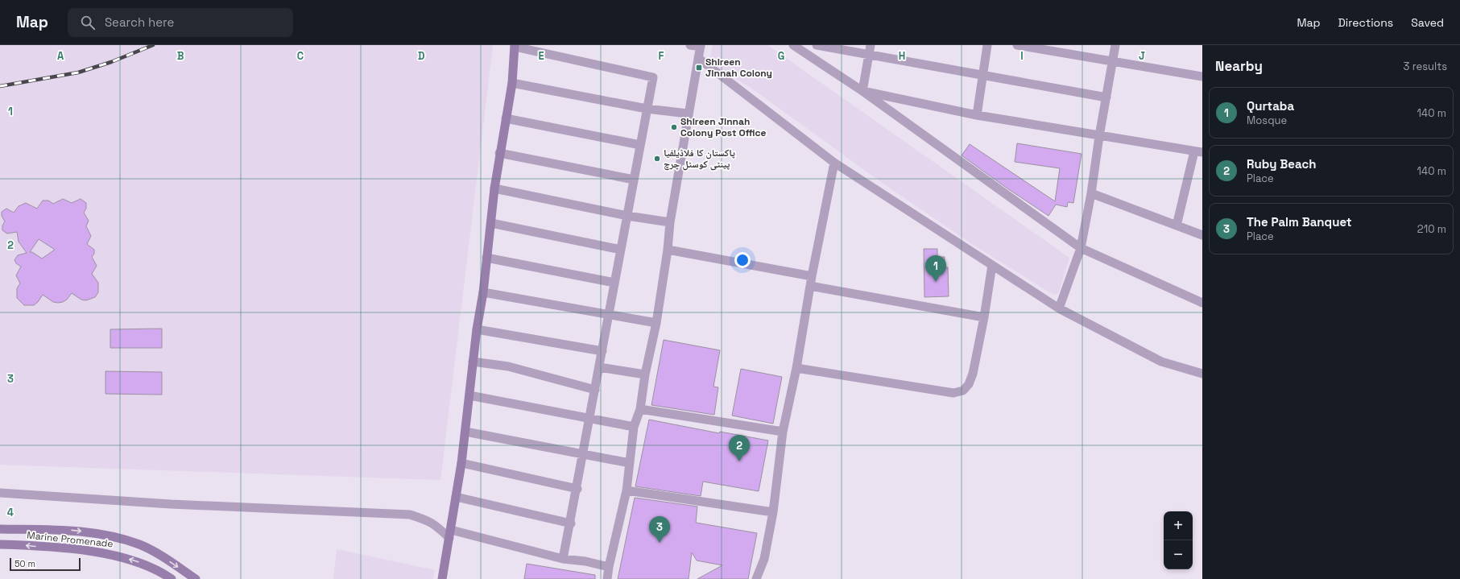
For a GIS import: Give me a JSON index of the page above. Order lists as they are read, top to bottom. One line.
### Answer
{"streets":{"main road":["Marine Promenade"]},"places":{"transit":["Shireen Jinnah Colony"],"other":["Shireen Jinnah Colony Post Office","پاکستان کا فلاڈیلفیا پینٹی کوسٹل چرچ"]},"scale_bar":"50 m","page":{"header":"Map","search":"Search here","nav":["Map","Directions","Saved"],"heading":["Nearby","3 results"],"list":[{"mark":"1","name":"Qurtaba","note":"Mosque","value":"140 m"},{"mark":"2","name":"Ruby Beach","note":"Place","value":"140 m"},{"mark":"3","name":"The Palm Banquet","note":"Place","value":"210 m"}],"pins":["1","2","3"],"map_buttons":["+","−"],"scale":"50 m"},"grid":{"columns":["A","B","C","D","E","F","G","H","I","J"],"rows":["1","2","3","4"]}}
